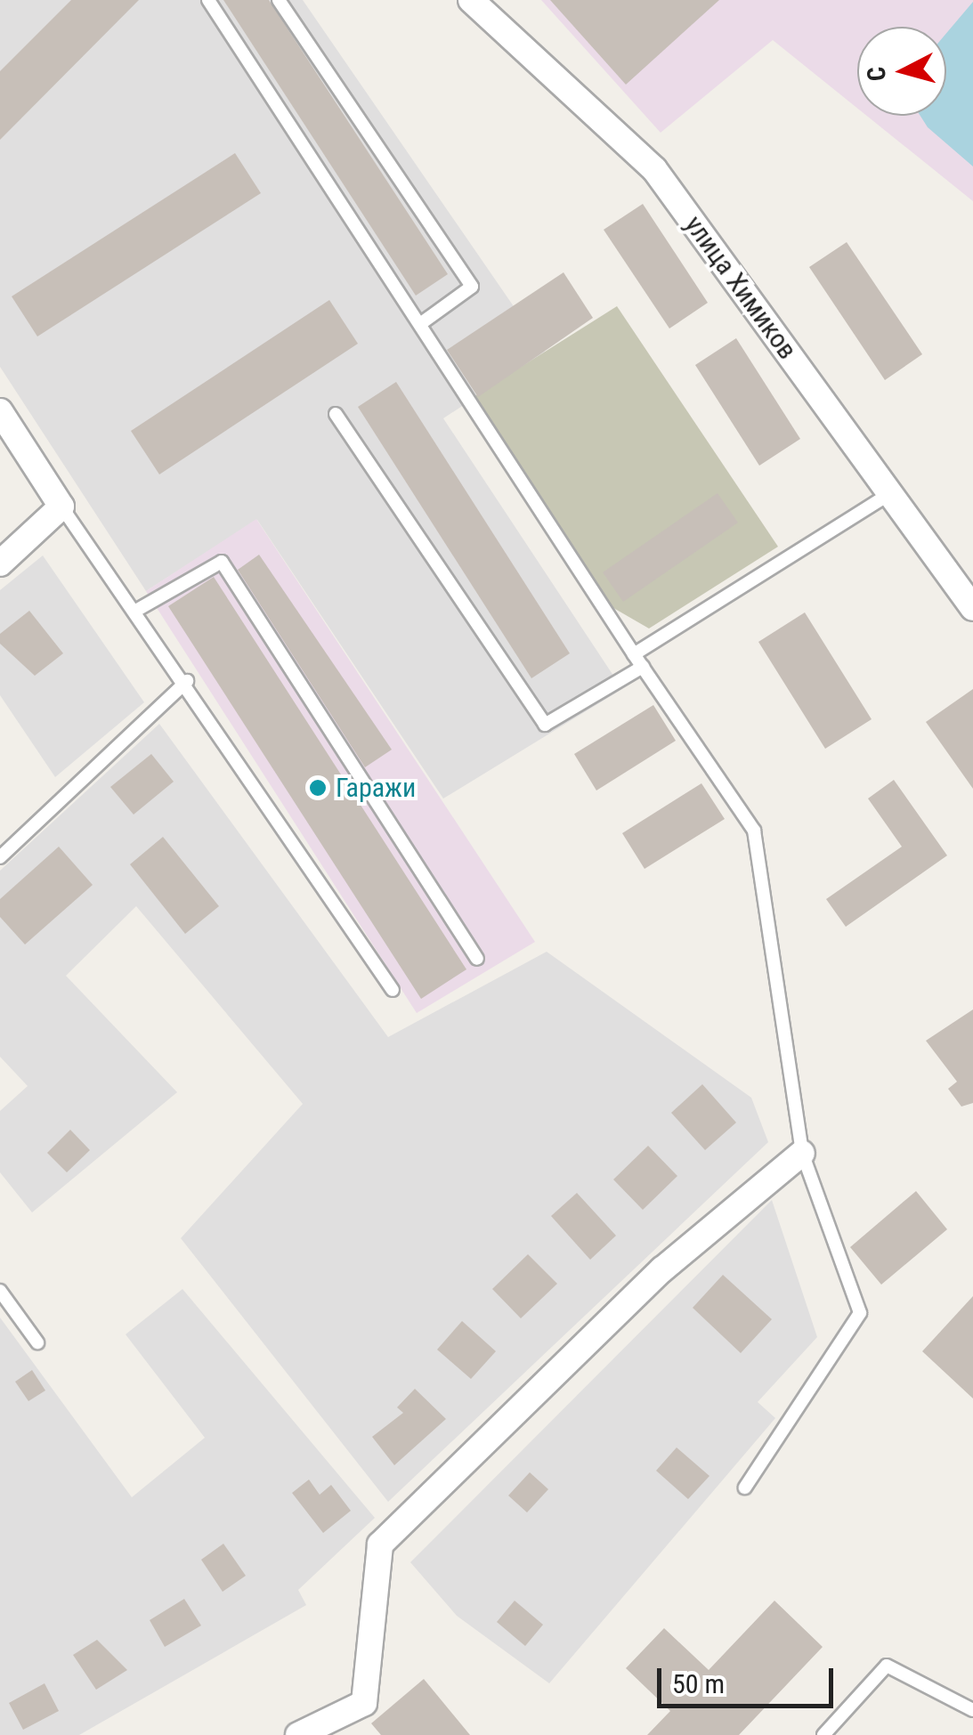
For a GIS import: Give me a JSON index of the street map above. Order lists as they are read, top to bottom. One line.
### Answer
{"streets":{"street":["улица Химиков"]},"places":["Гаражи"],"scale_bar":"50 m","north":"left"}
